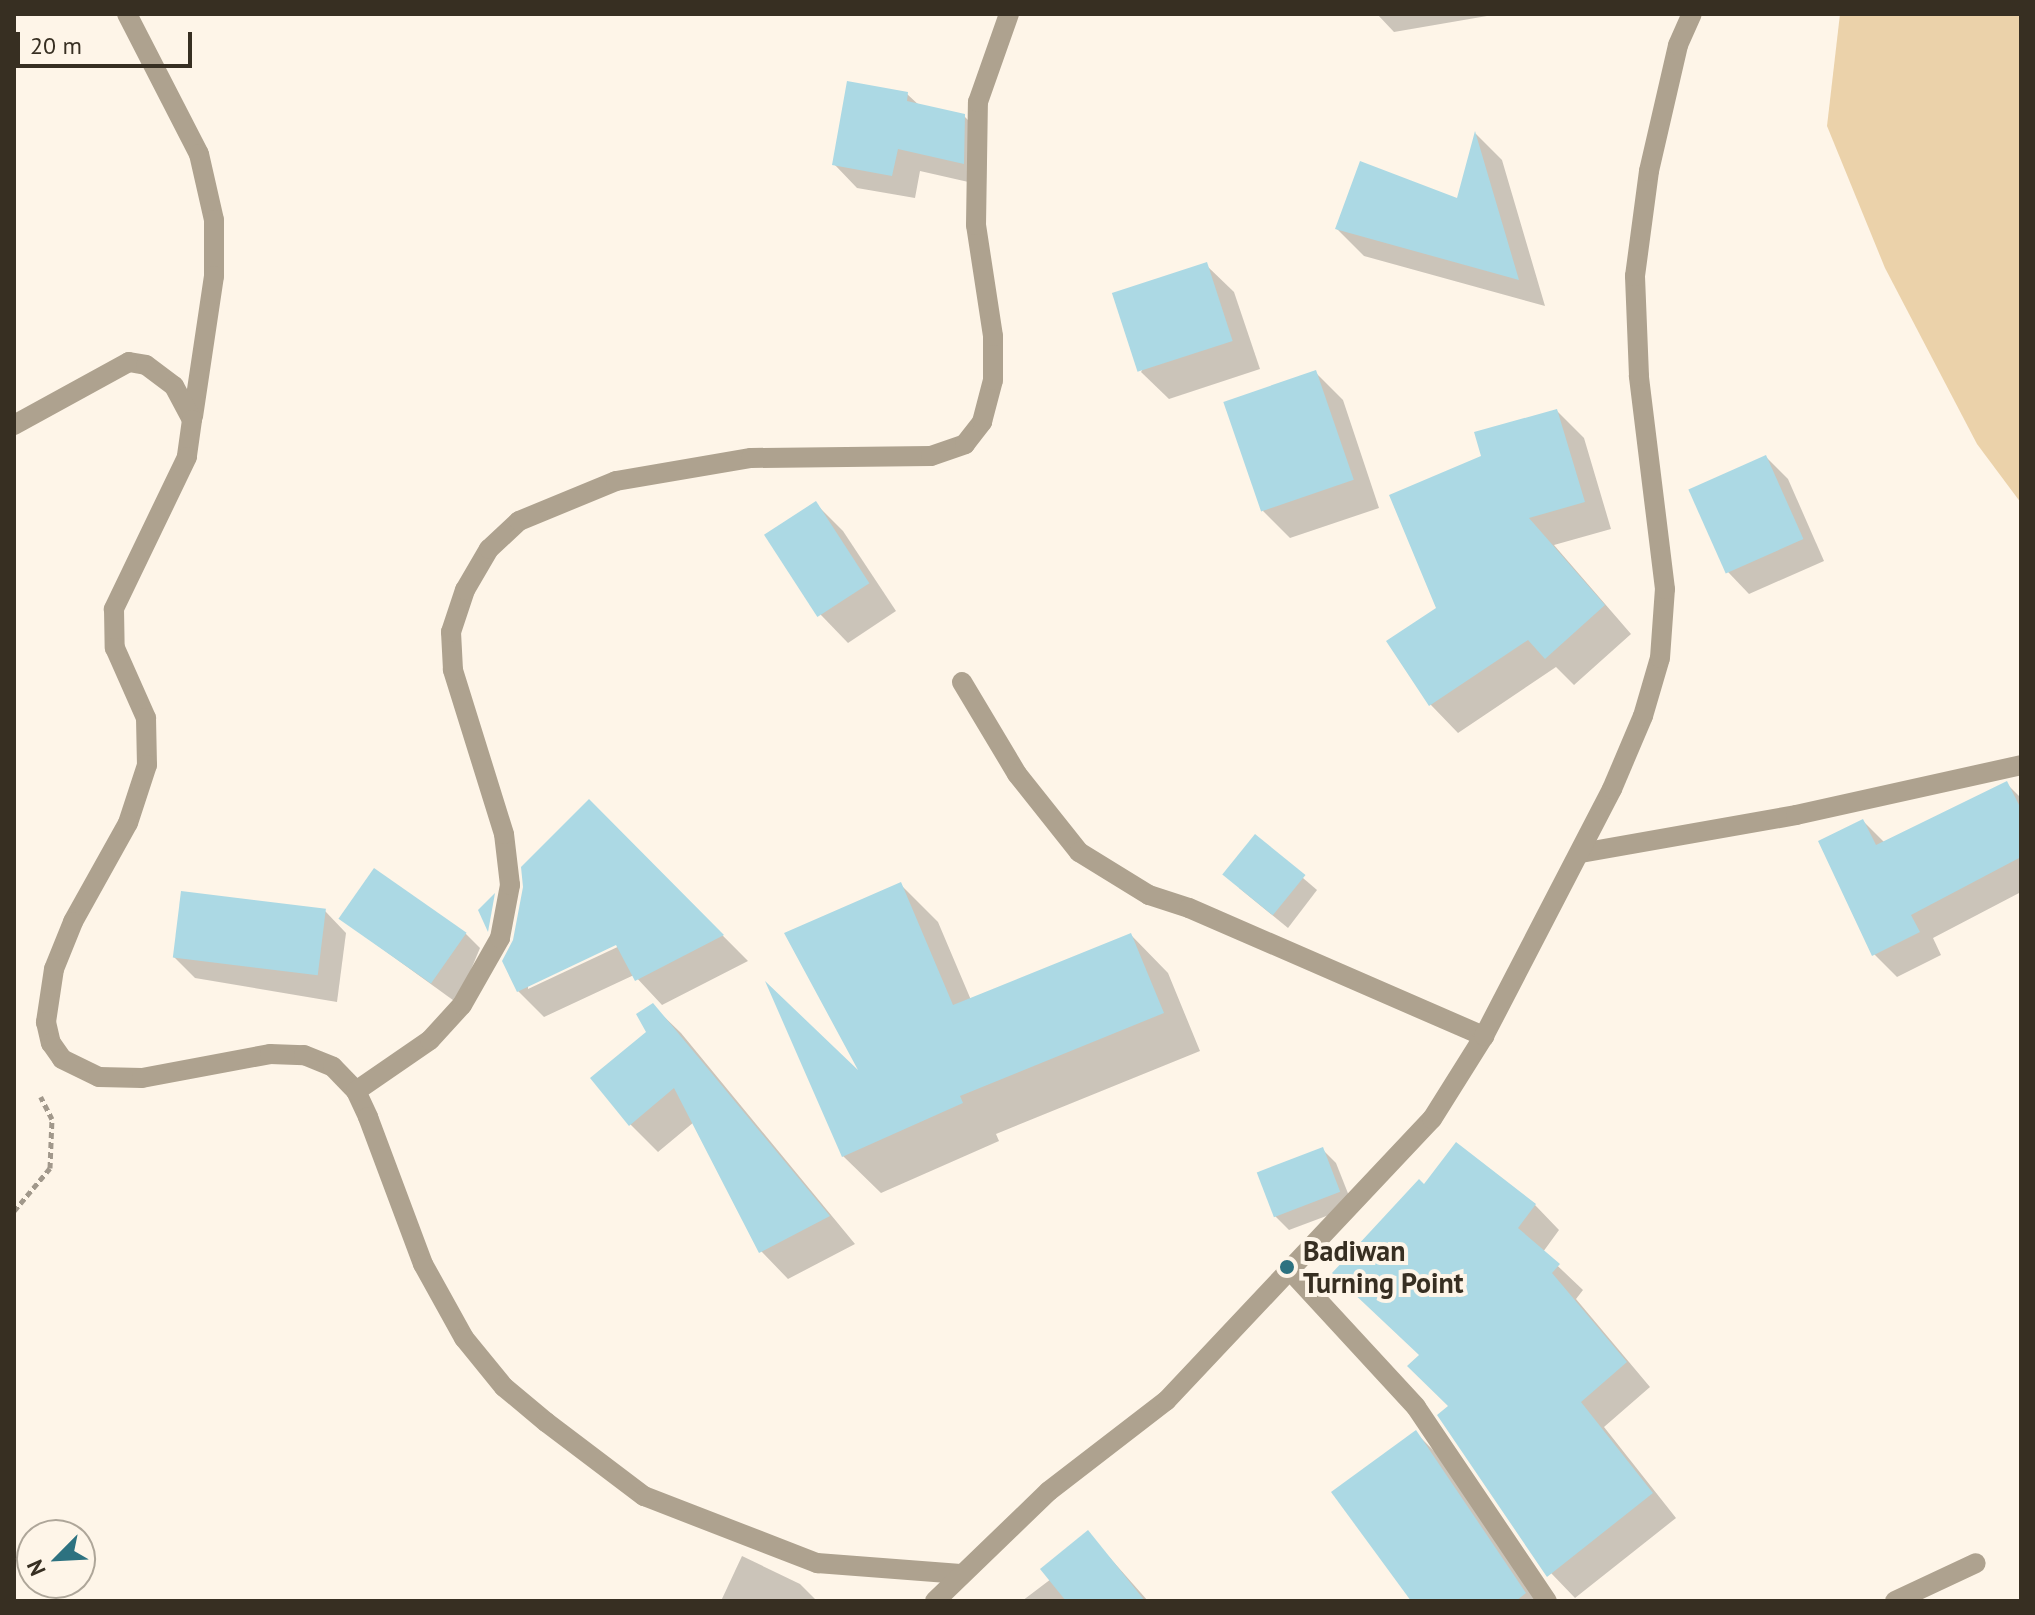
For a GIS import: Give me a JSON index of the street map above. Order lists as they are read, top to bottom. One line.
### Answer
{"places":["Badiwan Turning Point"],"scale_bar":"20 m","north":"bottom left"}
